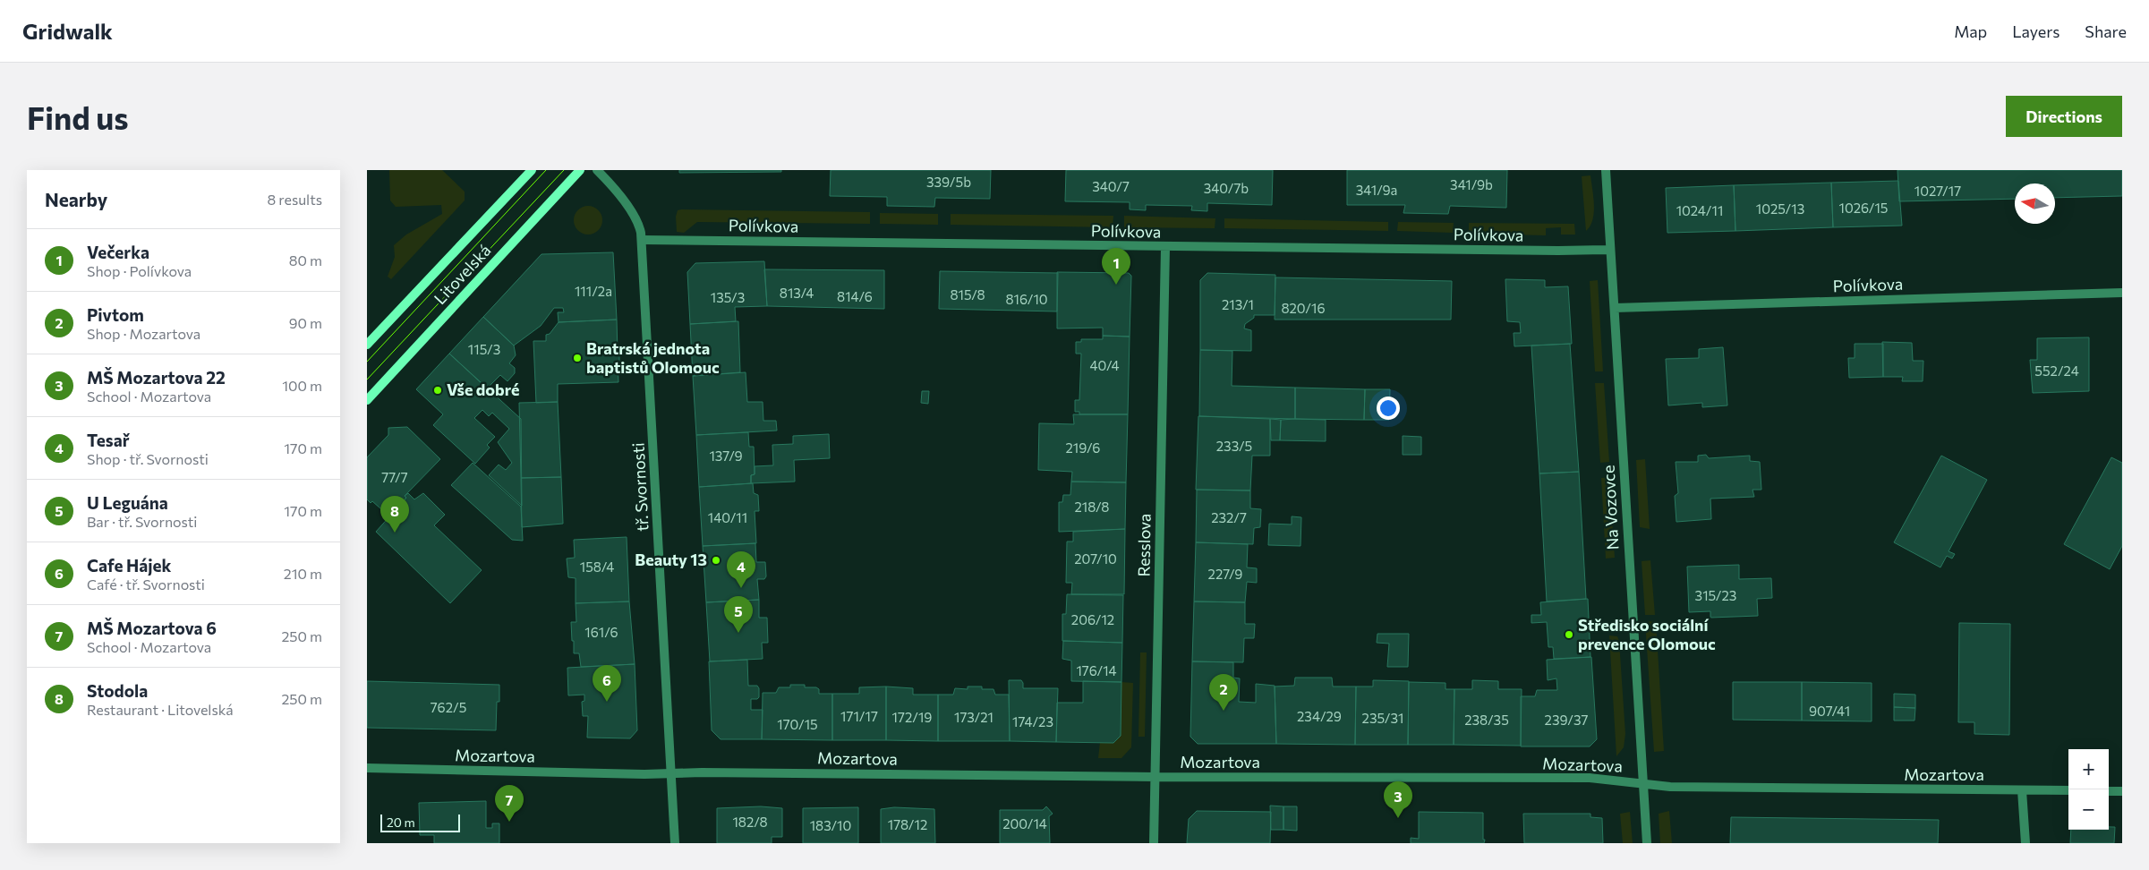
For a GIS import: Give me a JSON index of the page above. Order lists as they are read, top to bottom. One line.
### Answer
{"streets":{"main road":["Litovelská"],"street":["Polívkova","tř. Svornosti","Na Vozovce","Resslova","Mozartova"]},"crossings":[["Polívkova","tř. Svornosti"],["Polívkova","Na Vozovce"],["Polívkova","Resslova"],["tř. Svornosti","Mozartova"],["Na Vozovce","Mozartova"],["Resslova","Mozartova"]],"places":["Bratrská jednota baptistů Olomouc","Vše dobré","Beauty 13","Středisko sociální prevence Olomouc"],"house_numbers":["339/5b","341/9b","340/7","340/7b","341/9a","1027/17","1026/15","1025/13","1024/11","111/2a","813/4","815/8","814/6","135/3","816/10","213/1","820/16","115/3","40/4","552/24","233/5","219/6","137/9","77/7","218/8","140/11","232/7","207/10","158/4","227/9","315/23","206/12","161/6","176/14","762/5","907/41","171/17","234/29","172/19","173/21","235/31","238/35","239/37","174/23","170/15","182/8","200/14","178/12","183/10"],"scale_bar":"20 m","north":"left","page":{"header":"Gridwalk","nav":["Map","Layers","Share"],"buttons":"Directions","title":"Find us","heading":["Nearby","8 results"],"list":[{"mark":"1","name":"Večerka","note":"Shop · Polívkova","value":"80 m"},{"mark":"2","name":"Pivtom","note":"Shop · Mozartova","value":"90 m"},{"mark":"3","name":"MŠ Mozartova 22","note":"School · Mozartova","value":"100 m"},{"mark":"4","name":"Tesař","note":"Shop · tř. Svornosti","value":"170 m"},{"mark":"5","name":"U Leguána","note":"Bar · tř. Svornosti","value":"170 m"},{"mark":"6","name":"Cafe Hájek","note":"Café · tř. Svornosti","value":"210 m"},{"mark":"7","name":"MŠ Mozartova 6","note":"School · Mozartova","value":"250 m"},{"mark":"8","name":"Stodola","note":"Restaurant · Litovelská","value":"250 m"}],"pins":["1","8","4","5","6","2","3","7"],"map_buttons":["+","−"],"scale":"20 m"}}
